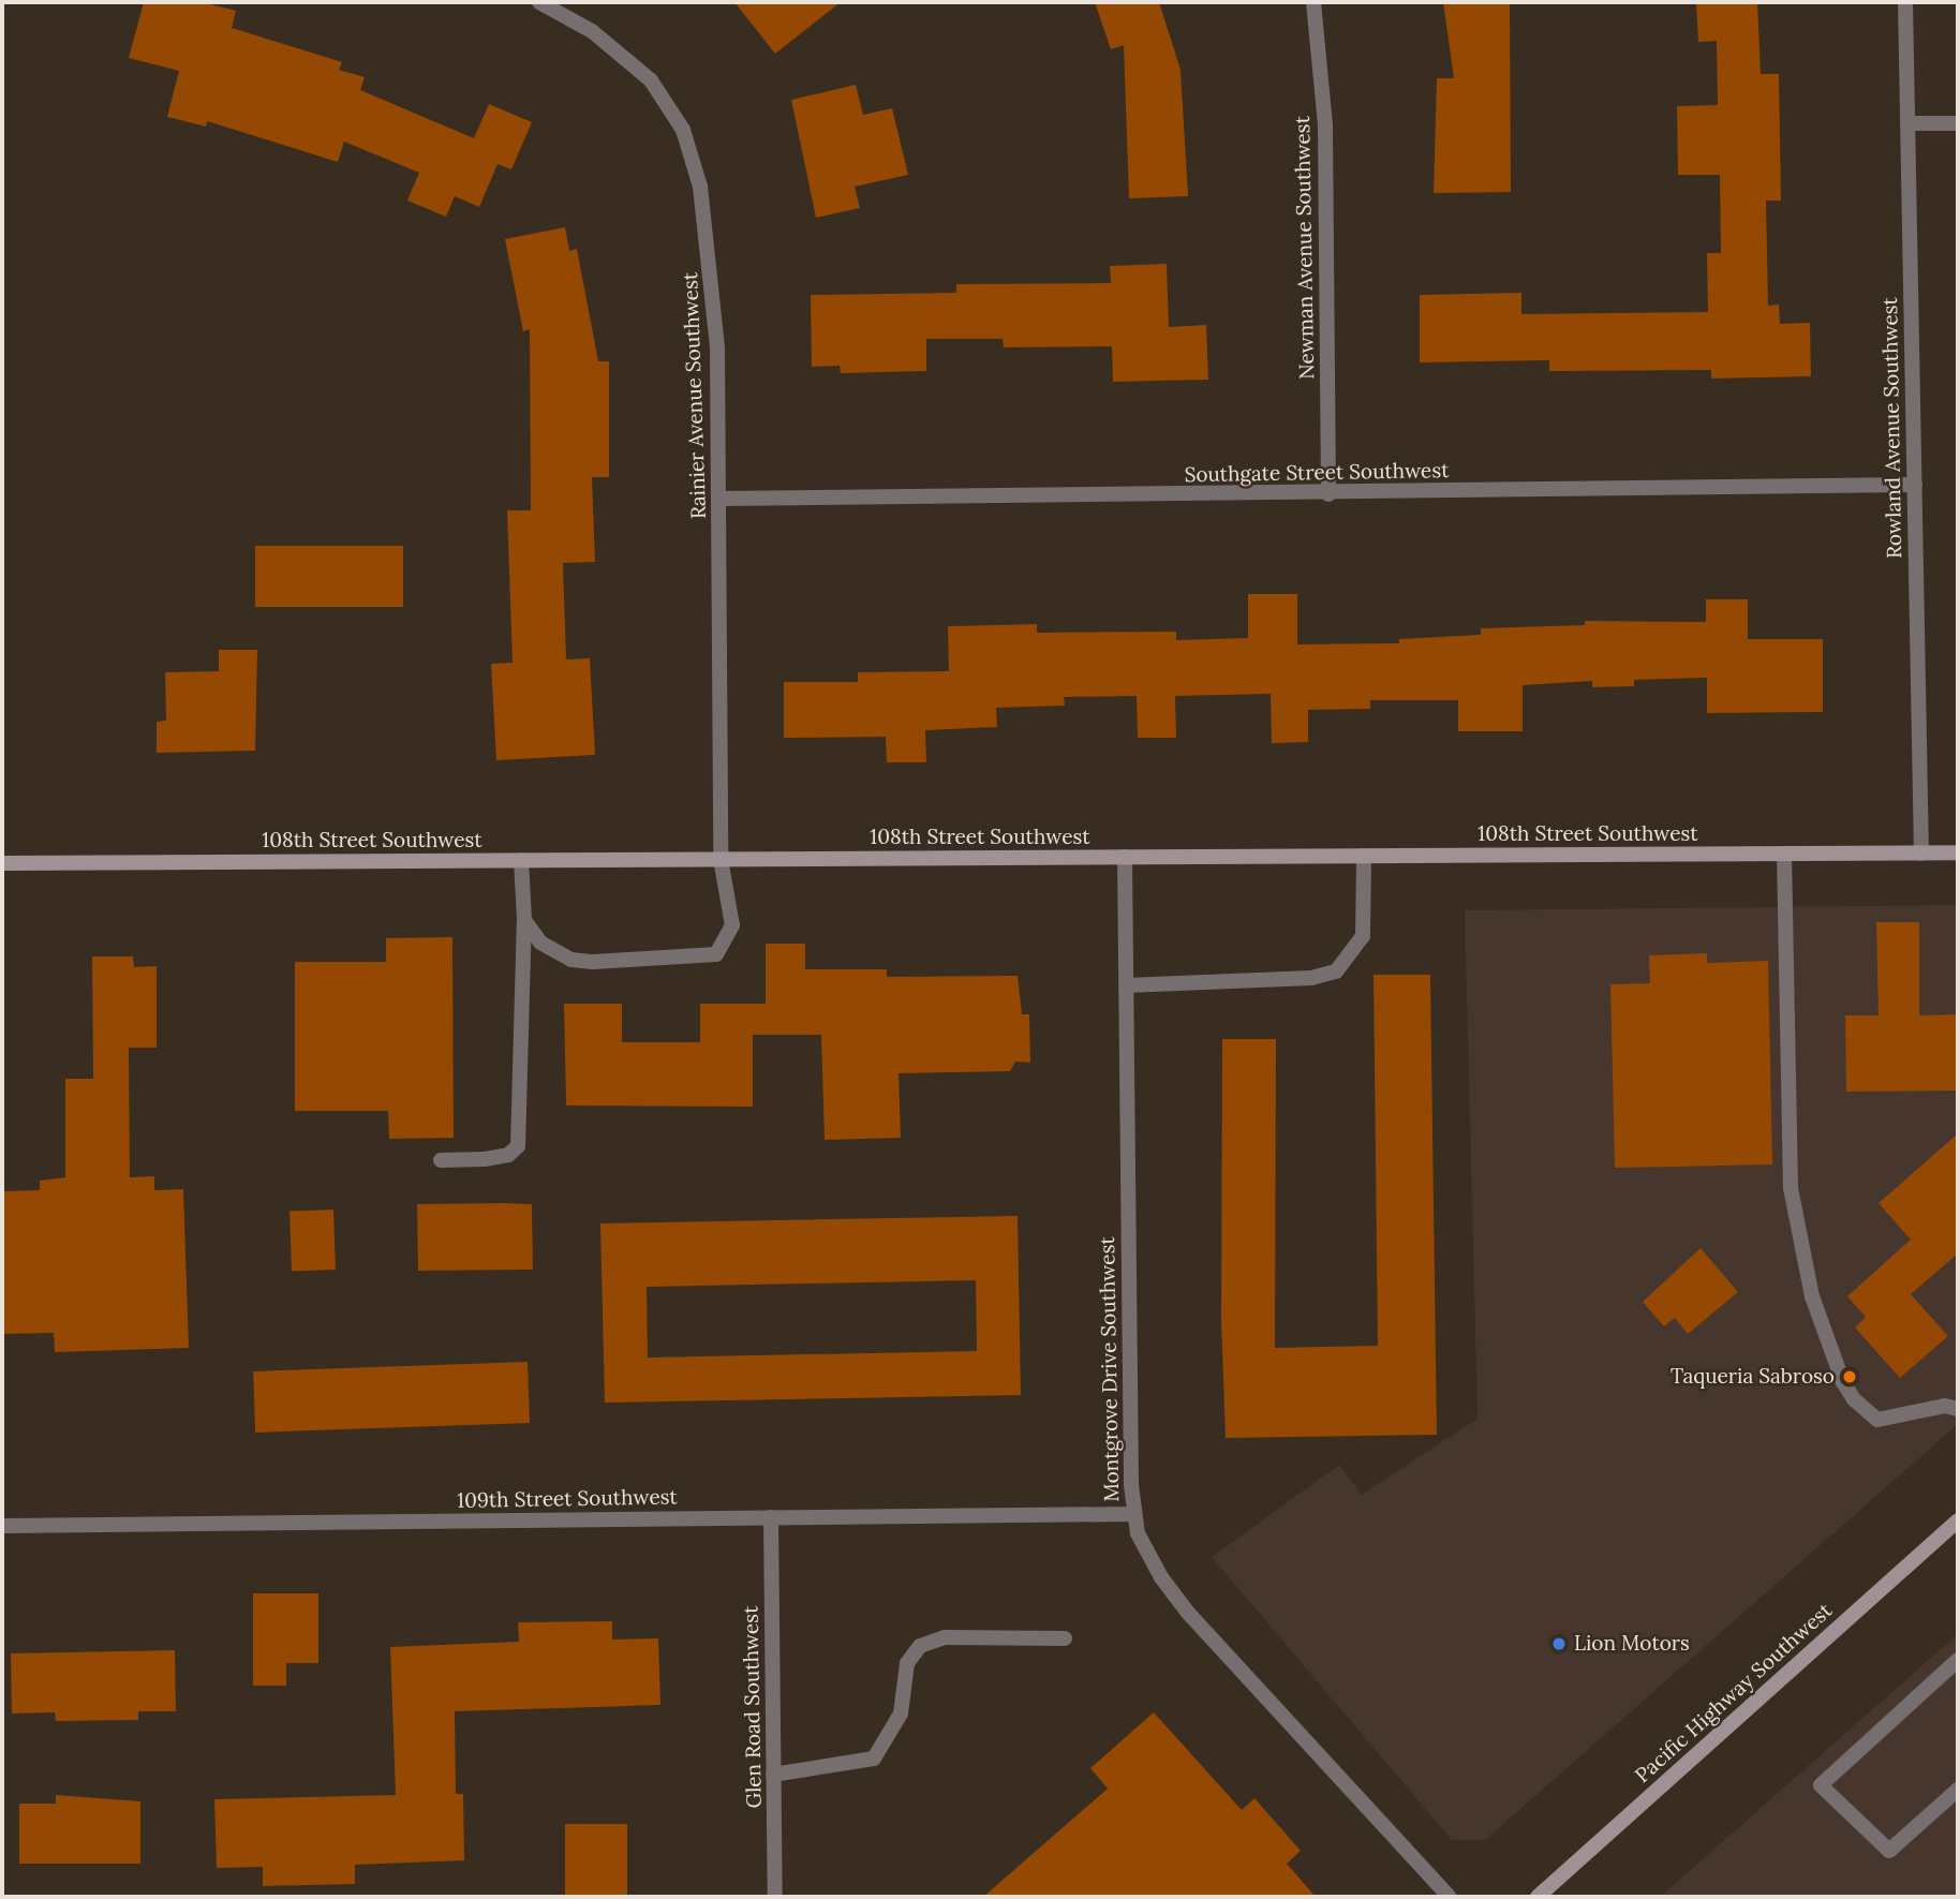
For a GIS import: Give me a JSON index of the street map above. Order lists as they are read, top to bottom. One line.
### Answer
{"streets":{"street":["Newman Avenue Southwest","Rainier Avenue Southwest","Rowland Avenue Southwest","Southgate Street Southwest","108th Street Southwest","Montgrove Drive Southwest","109th Street Southwest","Pacific Highway Southwest","Glen Road Southwest"]},"crossings":[["Newman Avenue Southwest","Southgate Street Southwest"],["Rainier Avenue Southwest","Southgate Street Southwest"],["Rainier Avenue Southwest","108th Street Southwest"],["Rowland Avenue Southwest","Southgate Street Southwest"],["Rowland Avenue Southwest","108th Street Southwest"],["108th Street Southwest","Montgrove Drive Southwest"],["Montgrove Drive Southwest","109th Street Southwest"],["109th Street Southwest","Glen Road Southwest"]],"places":["Taqueria Sabroso","Lion Motors"]}
